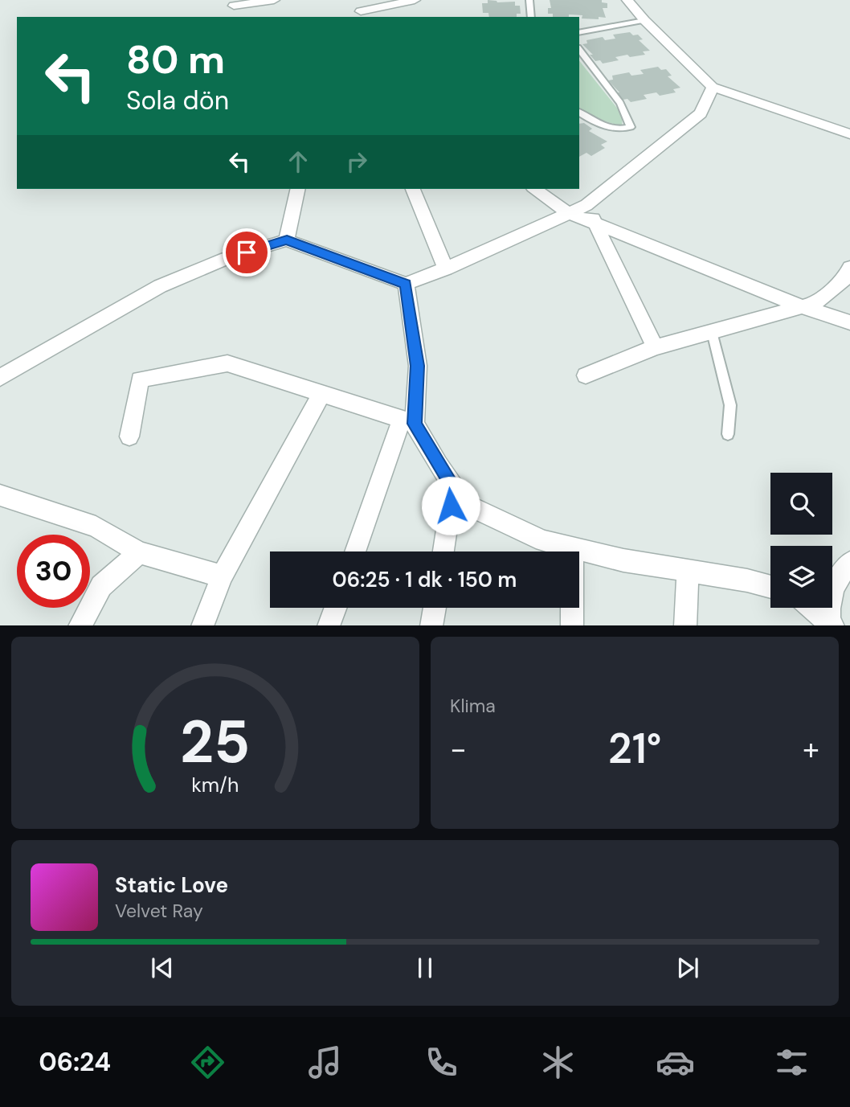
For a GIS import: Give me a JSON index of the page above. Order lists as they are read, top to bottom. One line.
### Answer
{"page":{"turn":["80 m","Sola dön"],"limit":"30","trip":"06:25 · 1 dk · 150 m","tile":"Klima","heat":["−","21°","+"],"song":["Static Love","Velvet Ray"],"tabs":"06:24","gauge":["25","km/h"]}}
